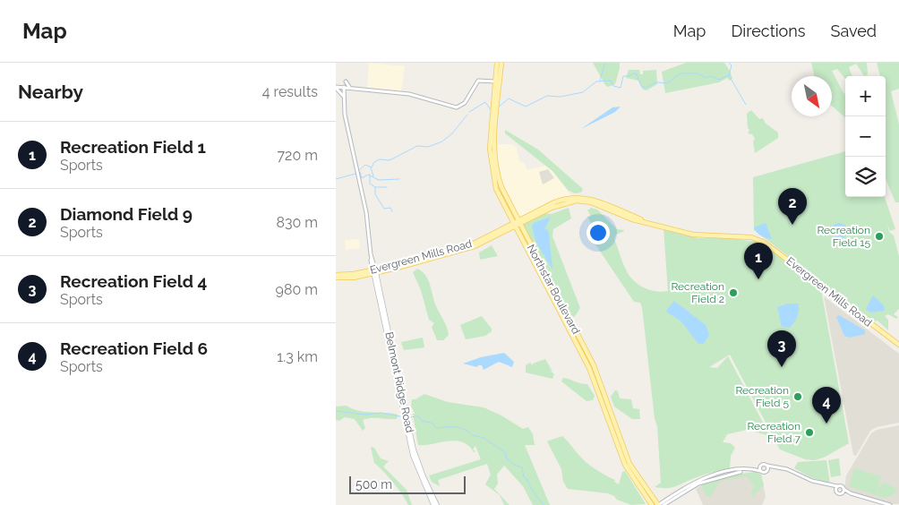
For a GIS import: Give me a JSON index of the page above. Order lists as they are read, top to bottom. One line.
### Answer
{"streets":{"main road":["Evergreen Mills Road","Northstar Boulevard","Belmont Ridge Road"]},"crossings":[["Evergreen Mills Road","Northstar Boulevard"],["Evergreen Mills Road","Belmont Ridge Road"]],"places":["Recreation Field 15","Recreation Field 2","Recreation Field 5","Recreation Field 7"],"scale_bar":"500 m","north":"bottom right","page":{"header":"Map","nav":["Map","Directions","Saved"],"heading":["Nearby","4 results"],"map_buttons":["+","−"],"list":[{"mark":"1","name":"Recreation Field 1","note":"Sports","value":"720 m"},{"mark":"2","name":"Diamond Field 9","note":"Sports","value":"830 m"},{"mark":"3","name":"Recreation Field 4","note":"Sports","value":"980 m"},{"mark":"4","name":"Recreation Field 6","note":"Sports","value":"1.3 km"}],"pins":["2","1","3","4"],"scale":"500 m"}}
